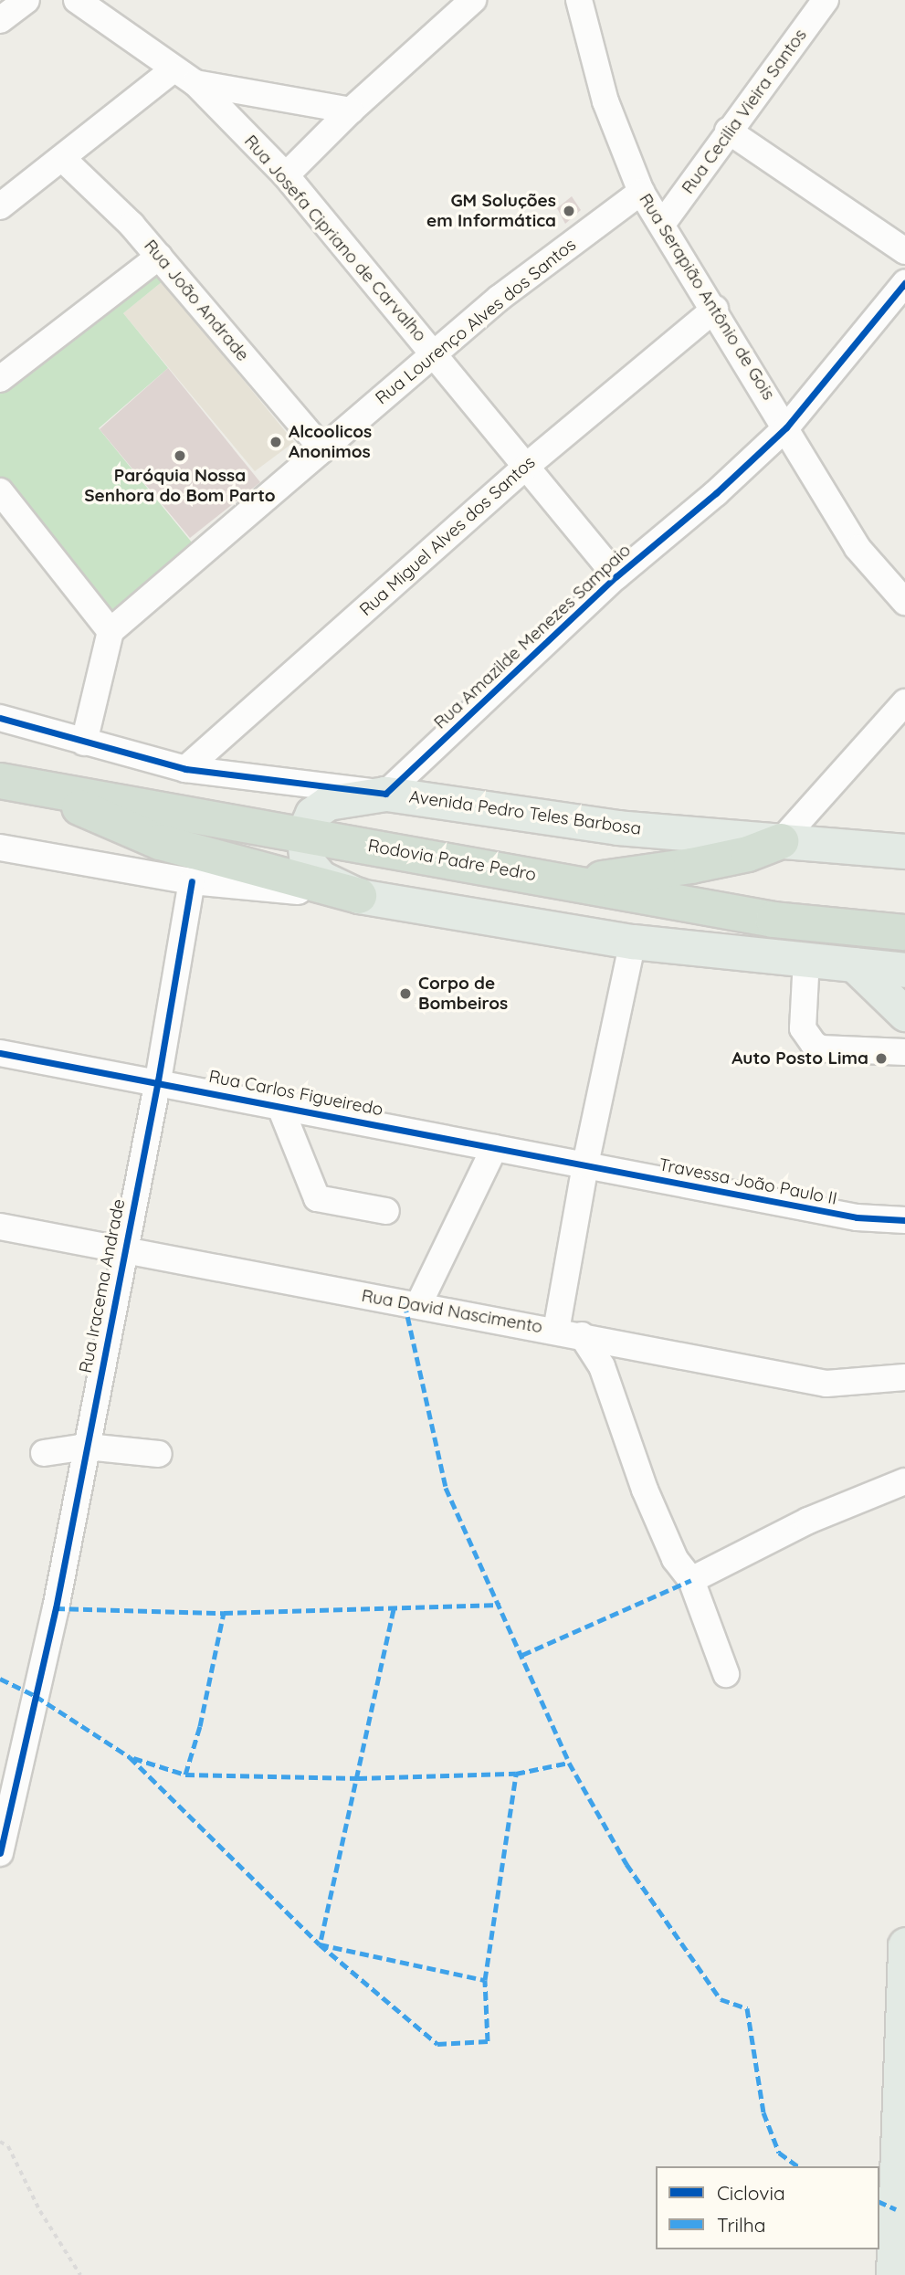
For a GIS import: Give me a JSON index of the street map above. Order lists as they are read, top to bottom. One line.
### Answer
{"streets":{"highway":["Rodovia Padre Pedro"],"main road":["Avenida Pedro Teles Barbosa"],"street":["Rua Cecilia Vieira Santos","Rua Josefa Cipriano de Carvalho","Rua Serapião Antônio de Gois","Rua João Andrade","Rua Lourenço Alves dos Santos","Rua Miguel Alves dos Santos","Rua Amazilde Menezes Sampaio","Rua Carlos Figueiredo","Travessa João Paulo II","Rua Iracema Andrade","Rua David Nascimento"]},"crossings":[["Rua Cecilia Vieira Santos","Rua Serapião Antônio de Gois"],["Rua Josefa Cipriano de Carvalho","Rua Lourenço Alves dos Santos"],["Rua Josefa Cipriano de Carvalho","Rua Miguel Alves dos Santos"],["Rua Josefa Cipriano de Carvalho","Rua Amazilde Menezes Sampaio"],["Rua Serapião Antônio de Gois","Rua Lourenço Alves dos Santos"],["Rua Serapião Antônio de Gois","Rua Miguel Alves dos Santos"],["Rua Serapião Antônio de Gois","Rua Amazilde Menezes Sampaio"],["Rua João Andrade","Rua Lourenço Alves dos Santos"],["Rua Miguel Alves dos Santos","Avenida Pedro Teles Barbosa"],["Rua Amazilde Menezes Sampaio","Avenida Pedro Teles Barbosa"],["Rua Carlos Figueiredo","Travessa João Paulo II"],["Rua Carlos Figueiredo","Rua Iracema Andrade"],["Rua Iracema Andrade","Rua David Nascimento"]],"places":["GM Soluções em Informática","Alcoolicos Anonimos","Paróquia Nossa Senhora do Bom Parto","Corpo de Bombeiros","Auto Posto Lima"],"legend":["Ciclovia","Trilha"]}
